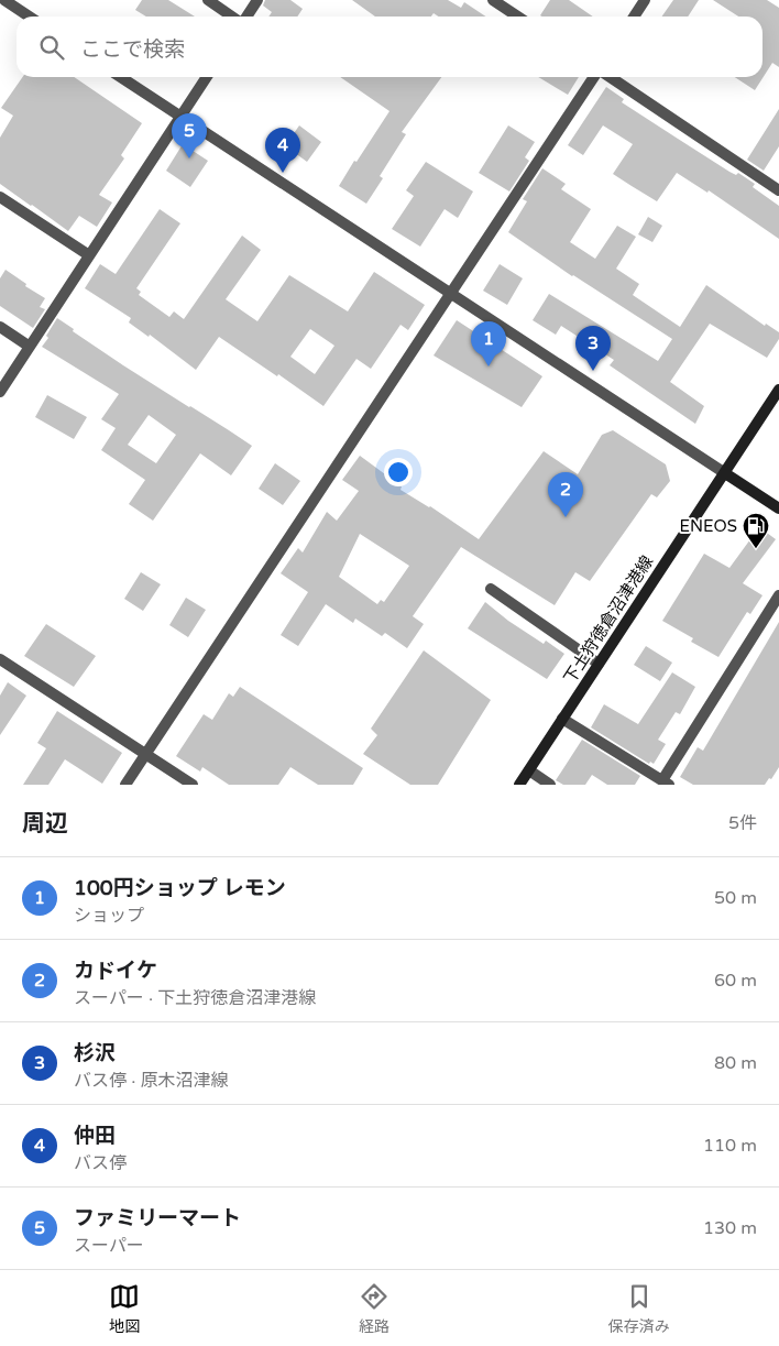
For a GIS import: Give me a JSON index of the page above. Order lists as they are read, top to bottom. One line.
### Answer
{"streets":{"main road":["下土狩徳倉沼津港線"]},"places":{"fuel station":["ENEOS"]},"page":{"search":"ここで検索","pins":["5","4","1","3","2"],"heading":["周辺","5件"],"list":[{"mark":"1","name":"100円ショップ レモン","note":"ショップ","value":"50 m"},{"mark":"2","name":"カドイケ","note":"スーパー · 下土狩徳倉沼津港線","value":"60 m"},{"mark":"3","name":"杉沢","note":"バス停 · 原木沼津線","value":"80 m"},{"mark":"4","name":"仲田","note":"バス停","value":"110 m"},{"mark":"5","name":"ファミリーマート","note":"スーパー","value":"130 m"}],"nav":["地図","経路","保存済み"]}}
